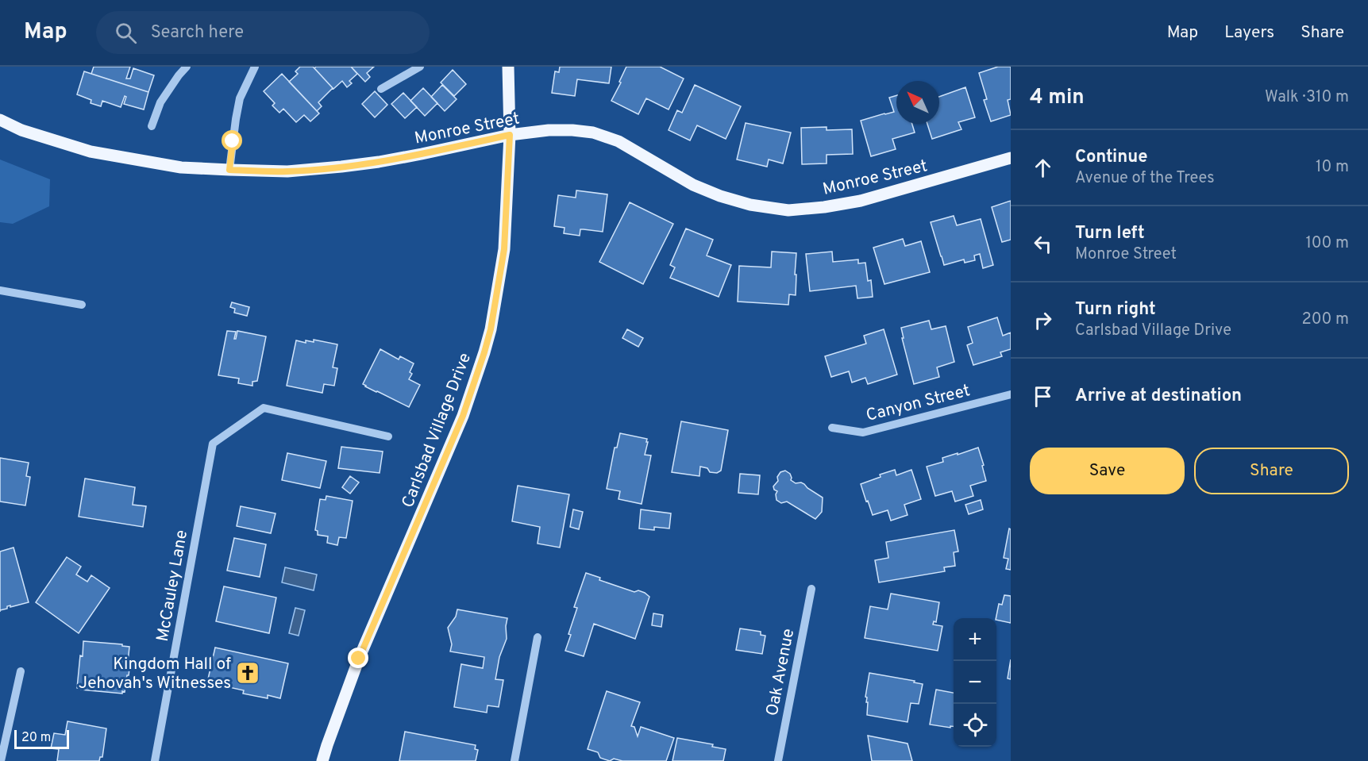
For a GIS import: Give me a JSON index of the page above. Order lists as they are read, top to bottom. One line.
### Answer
{"streets":{"main road":["Monroe Street","Carlsbad Village Drive"],"street":["Canyon Street","McCauley Lane","Oak Avenue"]},"crossings":[["Monroe Street","Carlsbad Village Drive"]],"places":{"church":["Kingdom Hall of Jehovah's Witnesses"]},"scale_bar":"20 m","north":"top left","page":{"header":"Map","search":"Search here","nav":["Map","Layers","Share"],"heading":["4 min","Walk · 310 m"],"list":[["Continue","Avenue of the Trees","10 m"],["Turn left","Monroe Street","100 m"],["Turn right","Carlsbad Village Drive","200 m"],"Arrive at destination"],"buttons":["Save","Share"],"map_buttons":["+","−"],"scale":"20 m"}}
